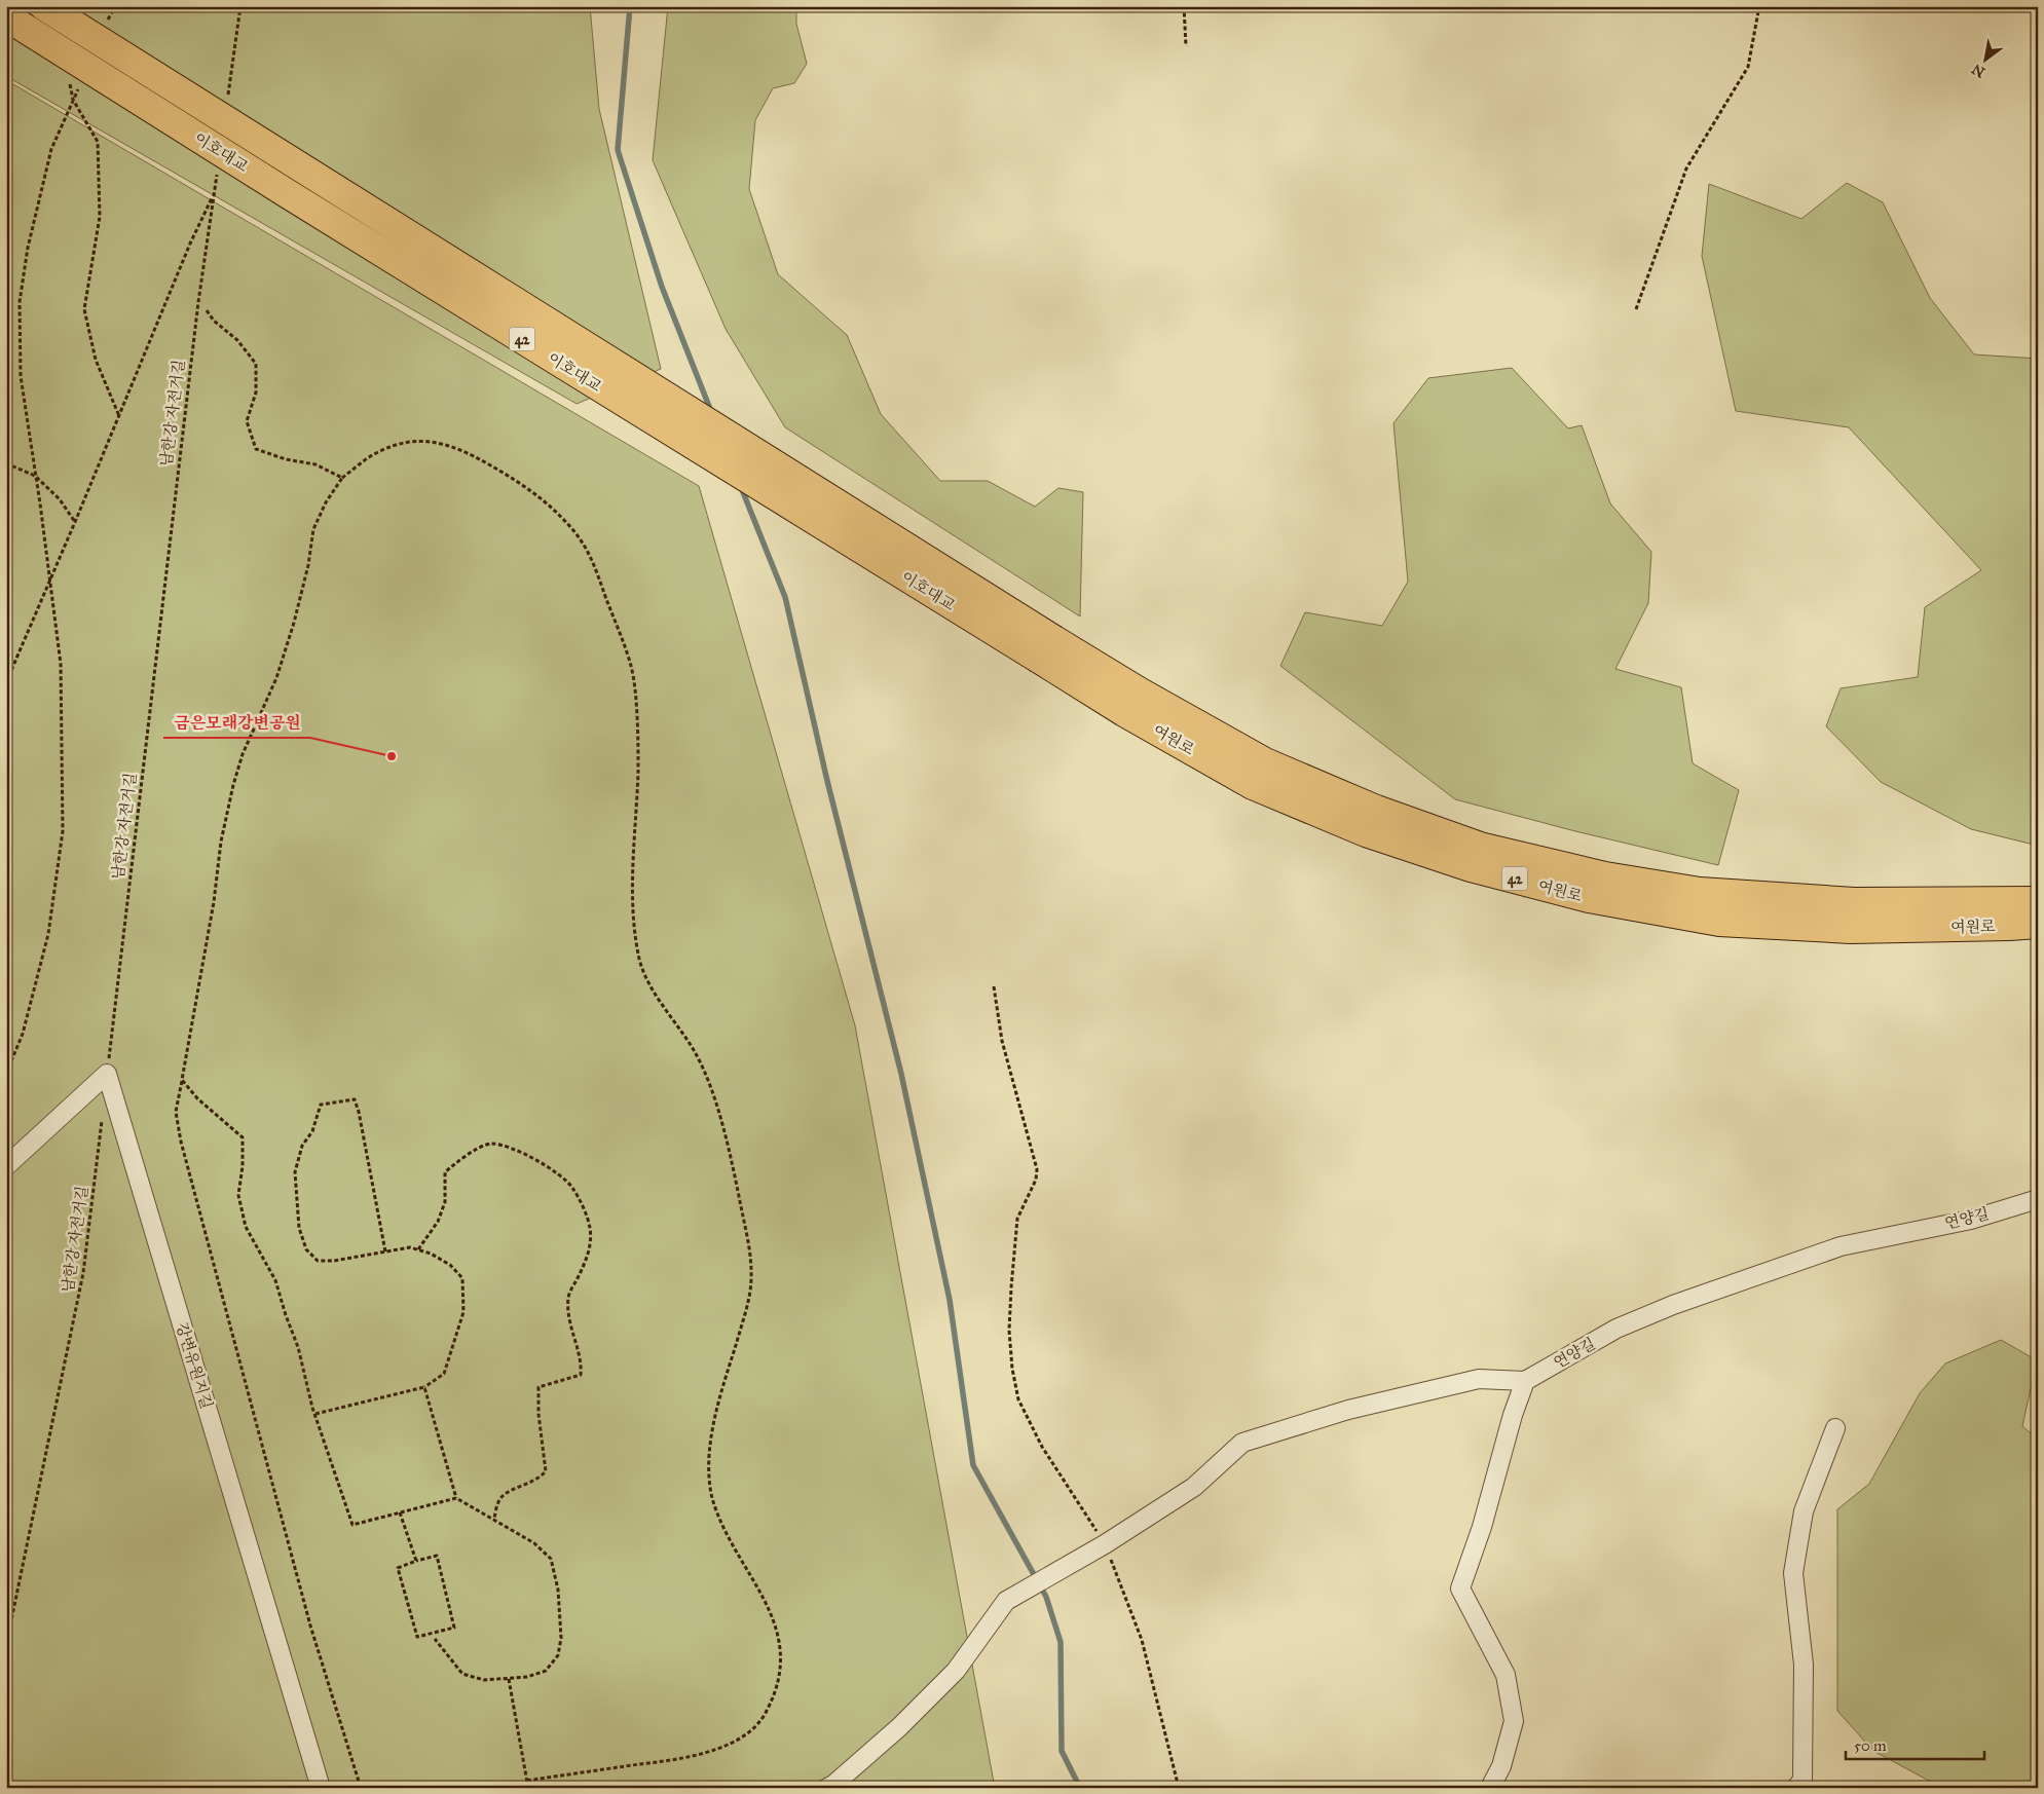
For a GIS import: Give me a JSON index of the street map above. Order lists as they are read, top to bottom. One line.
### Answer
{"streets":{"highway":["이호대교","42","여원로"],"street":["연양길","강변유원지길"],"path":["남한강 자전거길"]},"crossings":[["이호대교","여원로"],["남한강 자전거길","강변유원지길"]],"places":["금은모래강변공원"],"scale_bar":"50 m","north":"bottom left"}
